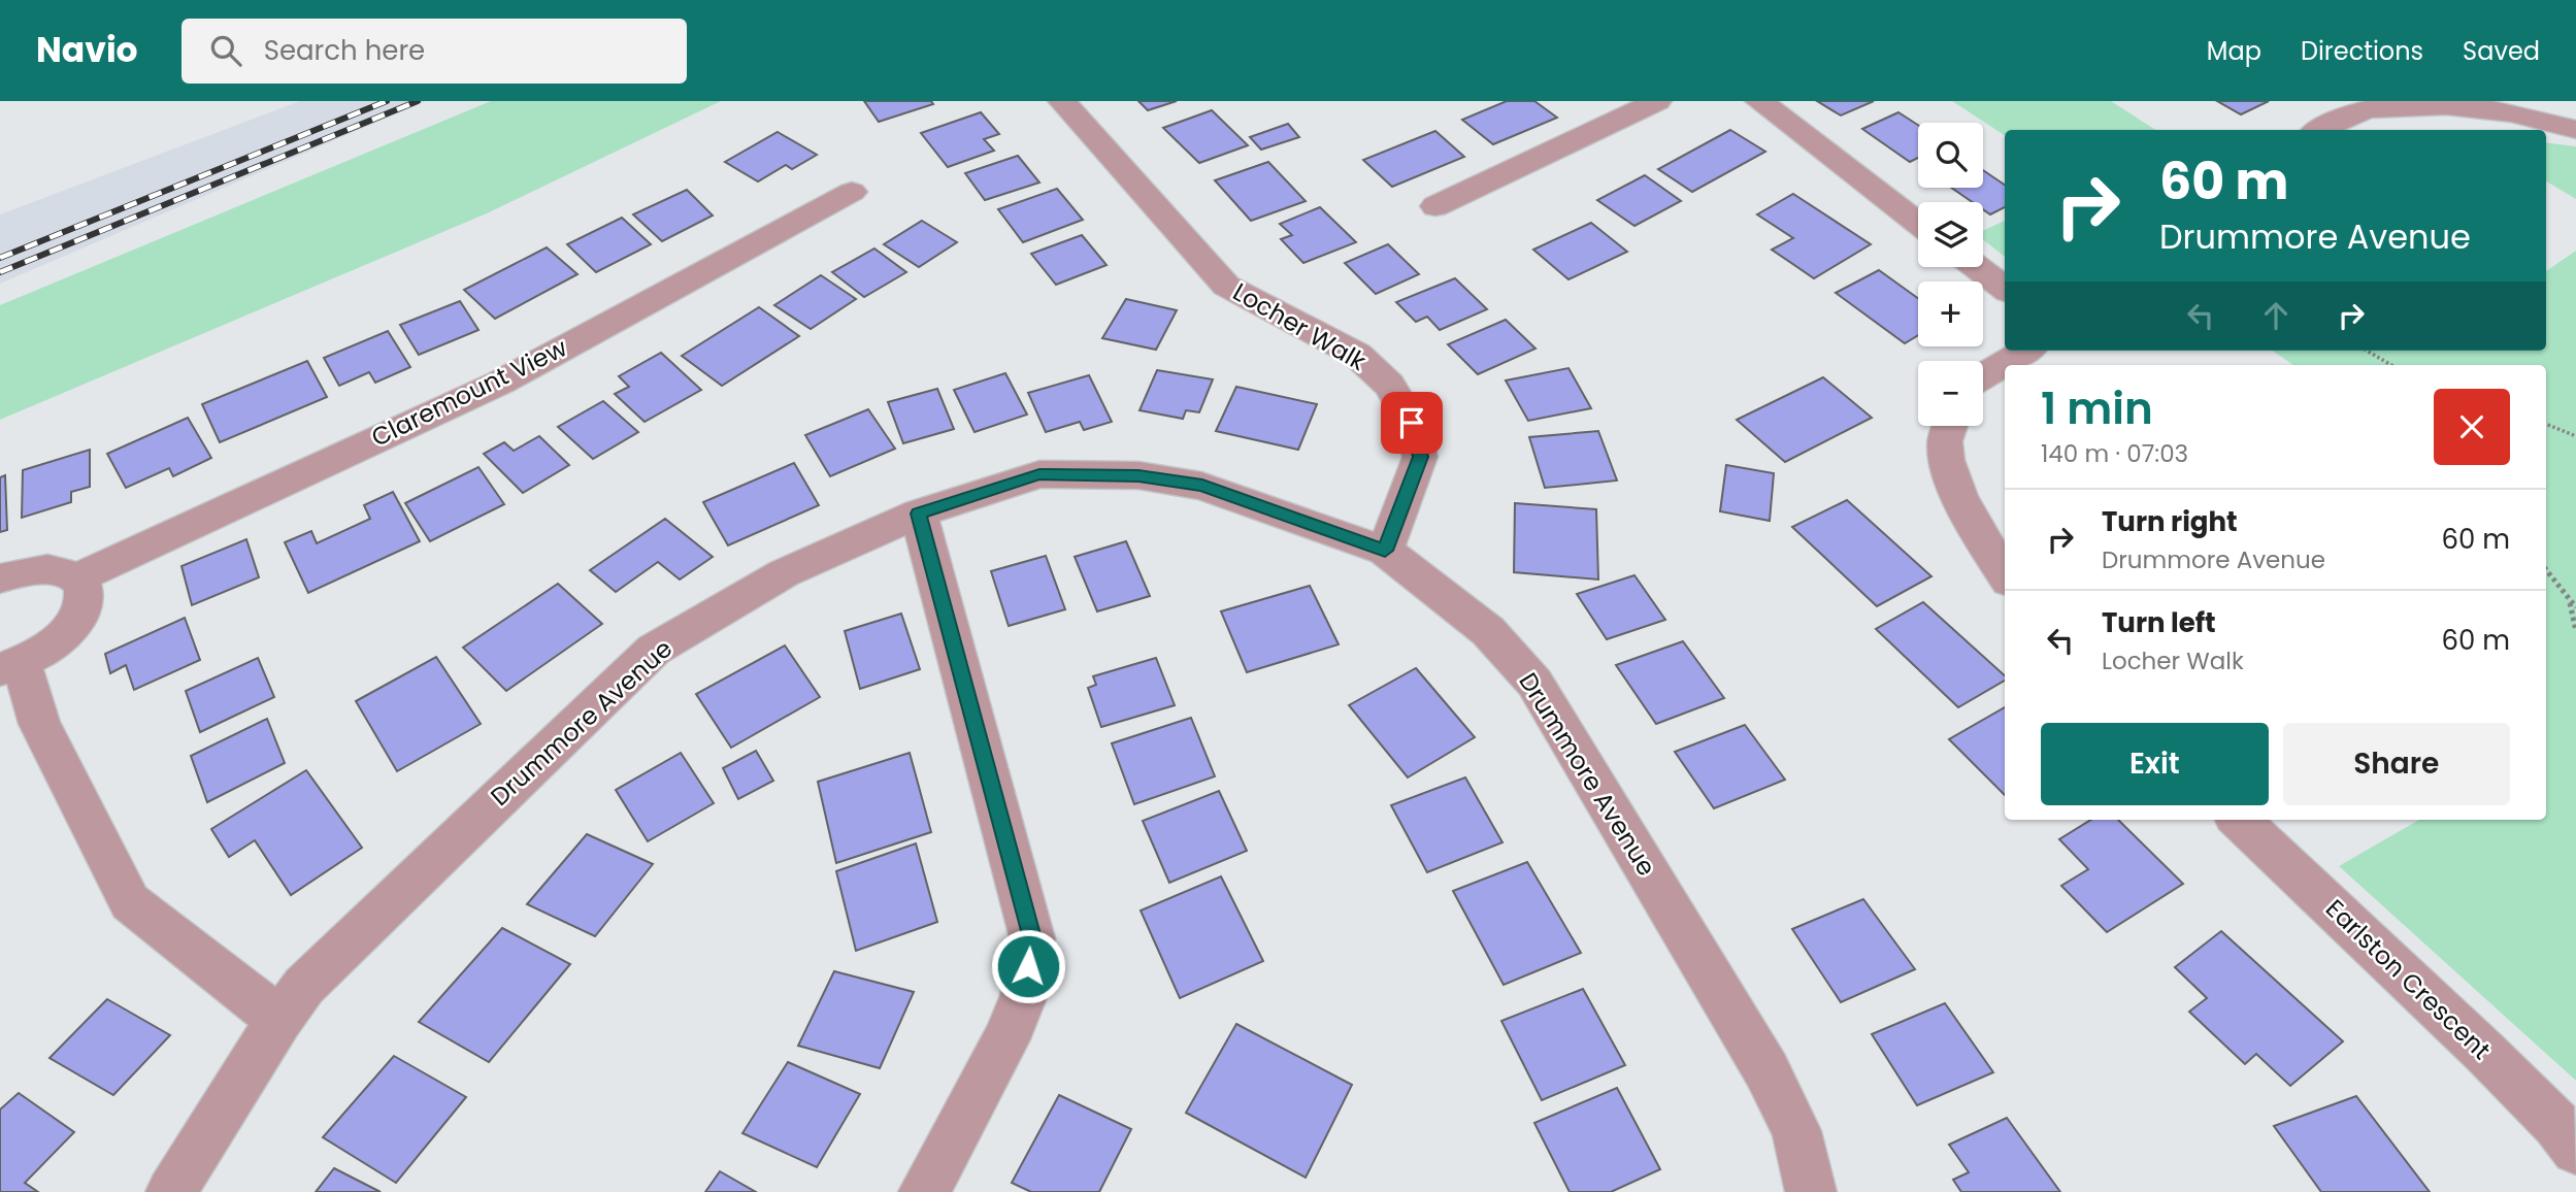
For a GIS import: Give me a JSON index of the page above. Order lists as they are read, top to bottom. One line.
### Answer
{"streets":{"street":["Locher Walk","Claremount View","Drummore Avenue","Earlston Crescent"]},"crossings":[["Locher Walk","Drummore Avenue"]],"page":{"header":"Navio","search":"Search here","nav":["Map","Directions","Saved"],"map_buttons":["+","−"],"turn":["60 m","Drummore Avenue"],"heading":["1 min","140 m · 07:03"],"list":[{"name":"Turn right","note":"Drummore Avenue","value":"60 m"},{"name":"Turn left","note":"Locher Walk","value":"60 m"}],"buttons":["Exit","Share"]}}
